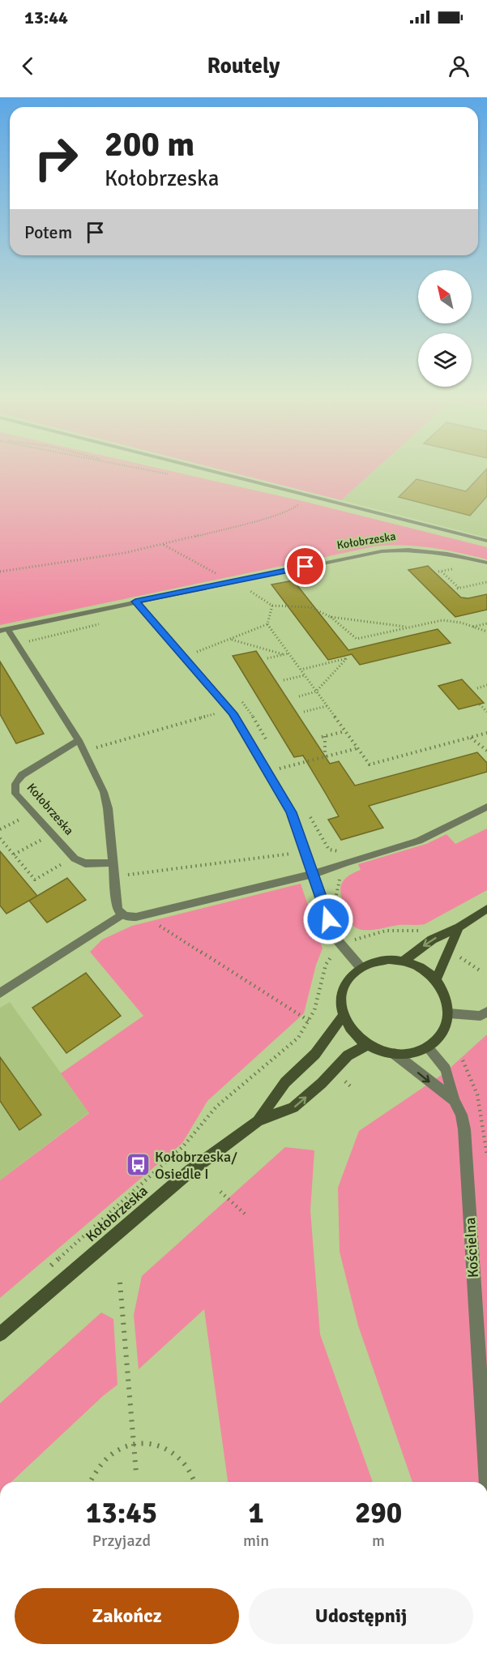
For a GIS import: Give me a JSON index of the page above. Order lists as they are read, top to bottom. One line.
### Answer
{"streets":{"main road":["Kołobrzeska"],"street":["Kościelna"]},"crossings":[["Kołobrzeska","Kościelna"]],"places":{"bus stop":["Kołobrzeska/ Osiedle I"]},"north":"top left","page":{"status":"13:44","header":"Routely","turn":["200 m","Kołobrzeska"],"then":"Potem","eta":["13:45","Przyjazd","1","min","290","m"],"buttons":["Zakończ","Udostępnij"]}}
